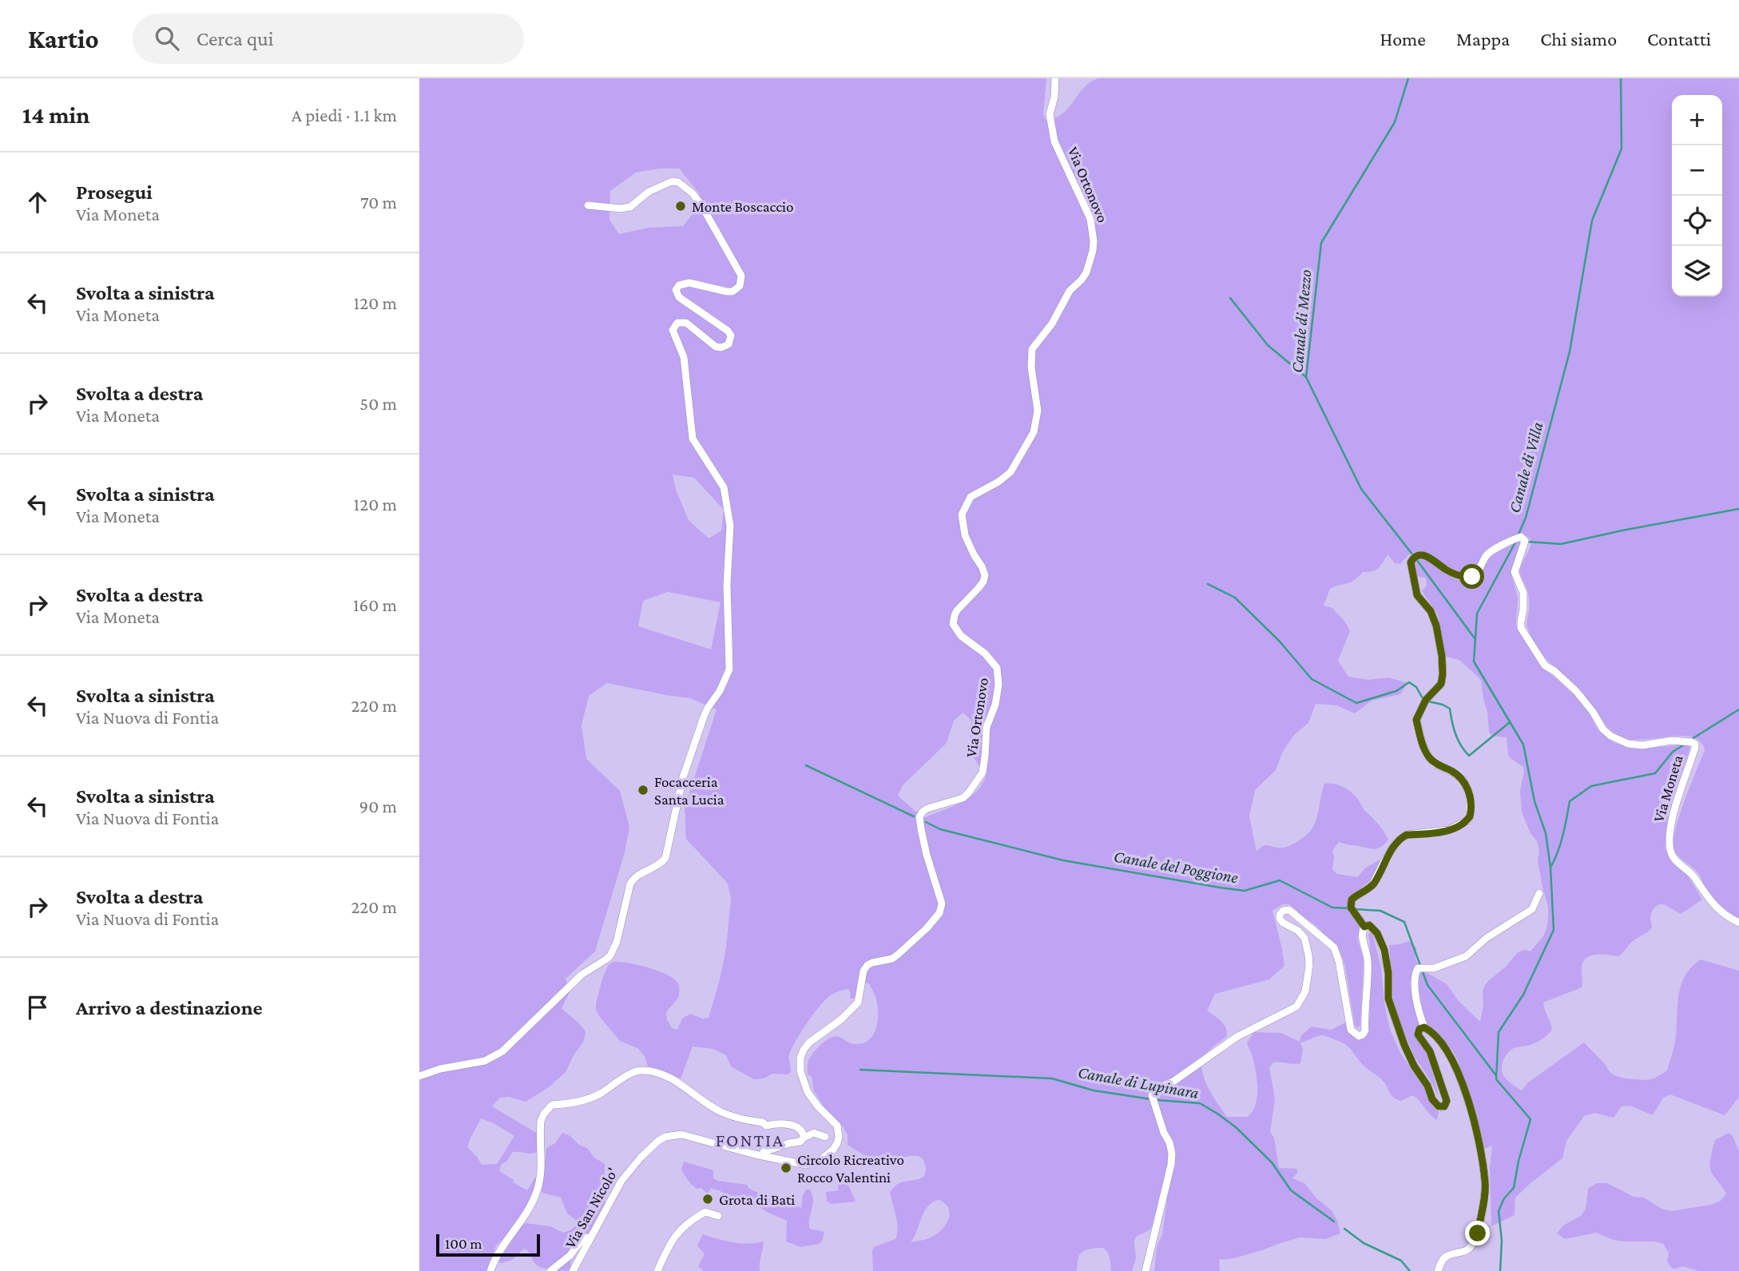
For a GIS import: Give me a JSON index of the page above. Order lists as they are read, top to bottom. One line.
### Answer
{"streets":{"street":["Via Ortonovo","Via Moneta","Via San Nicolo'"]},"districts":["FONTIA"],"water":["Canale di Mezzo","Canale di Villa","Canale del Poggione","Canale di Lupinara"],"places":["Monte Boscaccio","Focacceria Santa Lucia","Circolo Ricreativo Rocco Valentini","Grota di Bati"],"scale_bar":"100 m","page":{"header":"Kartio","search":"Cerca qui","nav":["Home","Mappa","Chi siamo","Contatti"],"heading":["14 min","A piedi · 1.1 km"],"map_buttons":["+","−"],"list":[["Prosegui","Via Moneta","70 m"],["Svolta a sinistra","Via Moneta","120 m"],["Svolta a destra","Via Moneta","50 m"],["Svolta a sinistra","Via Moneta","120 m"],["Svolta a destra","Via Moneta","160 m"],["Svolta a sinistra","Via Nuova di Fontia","220 m"],["Svolta a sinistra","Via Nuova di Fontia","90 m"],["Svolta a destra","Via Nuova di Fontia","220 m"],"Arrivo a destinazione"],"scale":"100 m"}}
